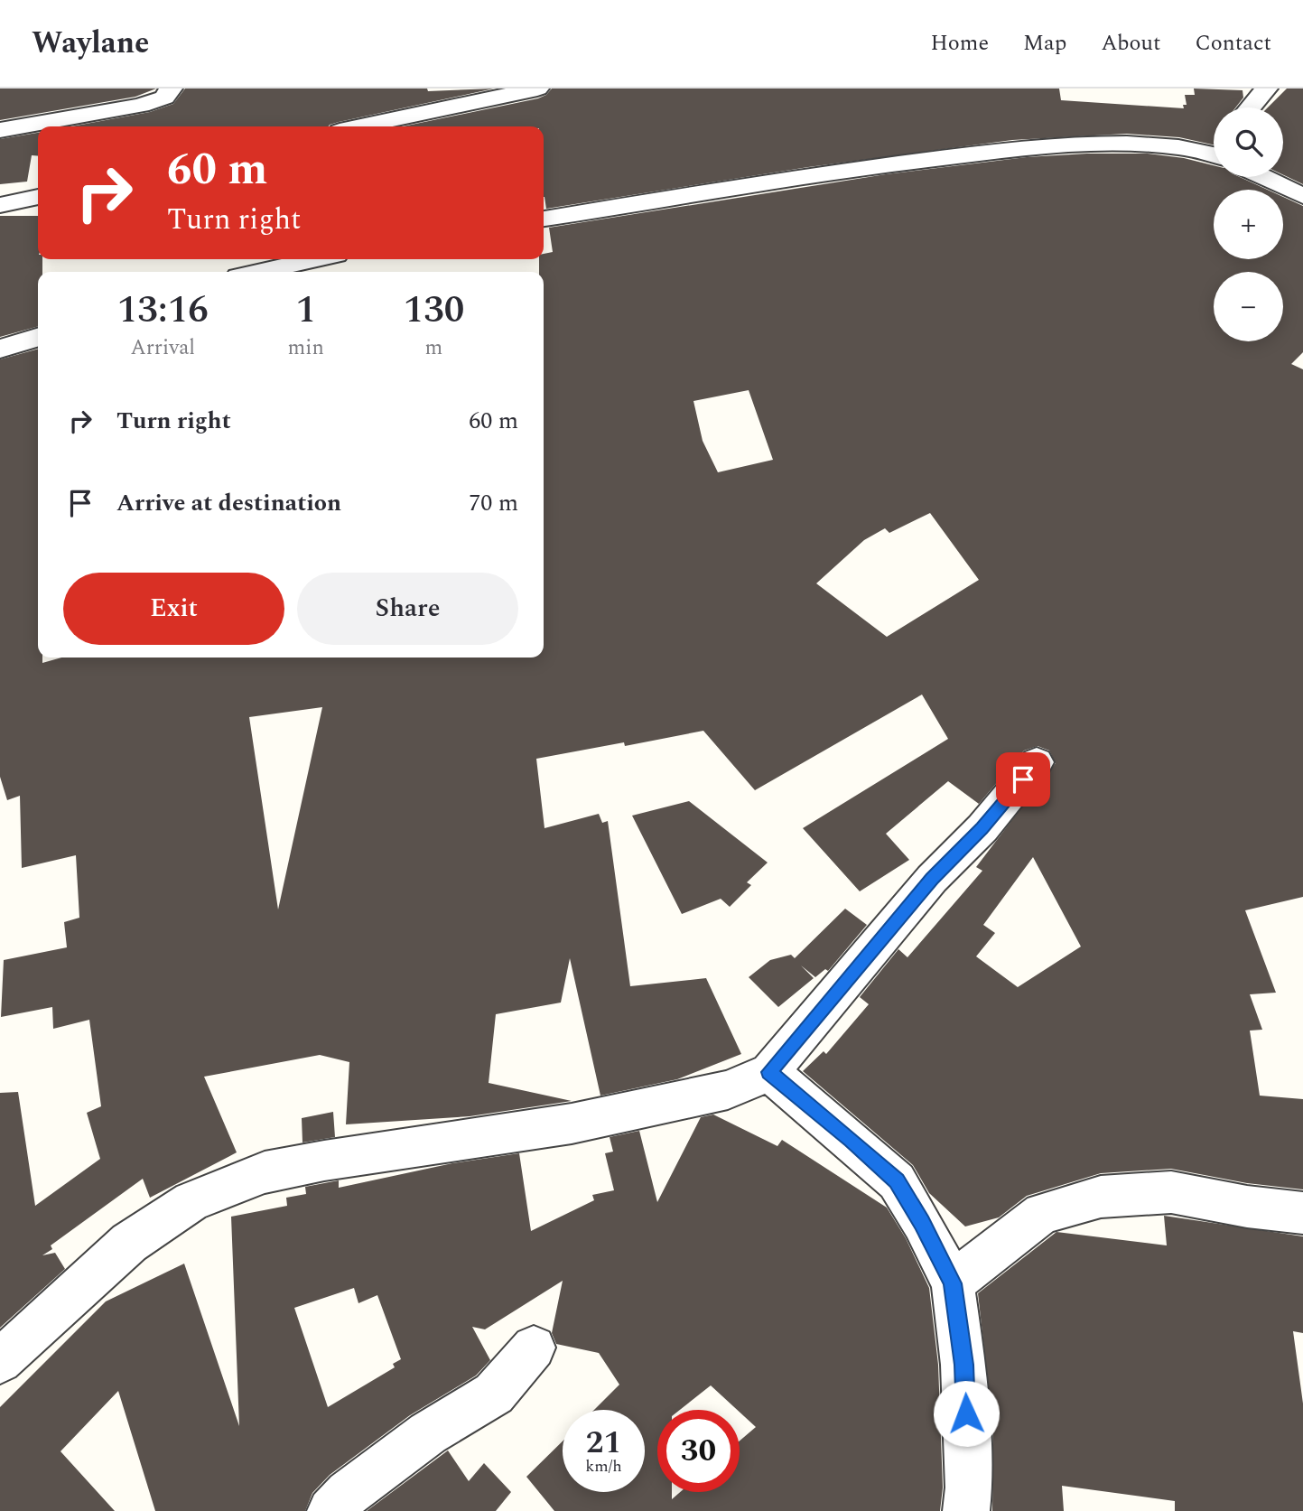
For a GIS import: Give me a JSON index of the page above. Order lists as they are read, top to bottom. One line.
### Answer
{"page":{"header":"Waylane","nav":["Home","Map","About","Contact"],"map_buttons":["+","−"],"turn":["60 m","Turn right"],"eta":["13:16","Arrival","1","min","130","m"],"list":[{"name":"Turn right","value":"60 m"},{"name":"Arrive at destination","value":"70 m"}],"buttons":["Exit","Share"],"speed":"21 km/h","limit":"30"}}
